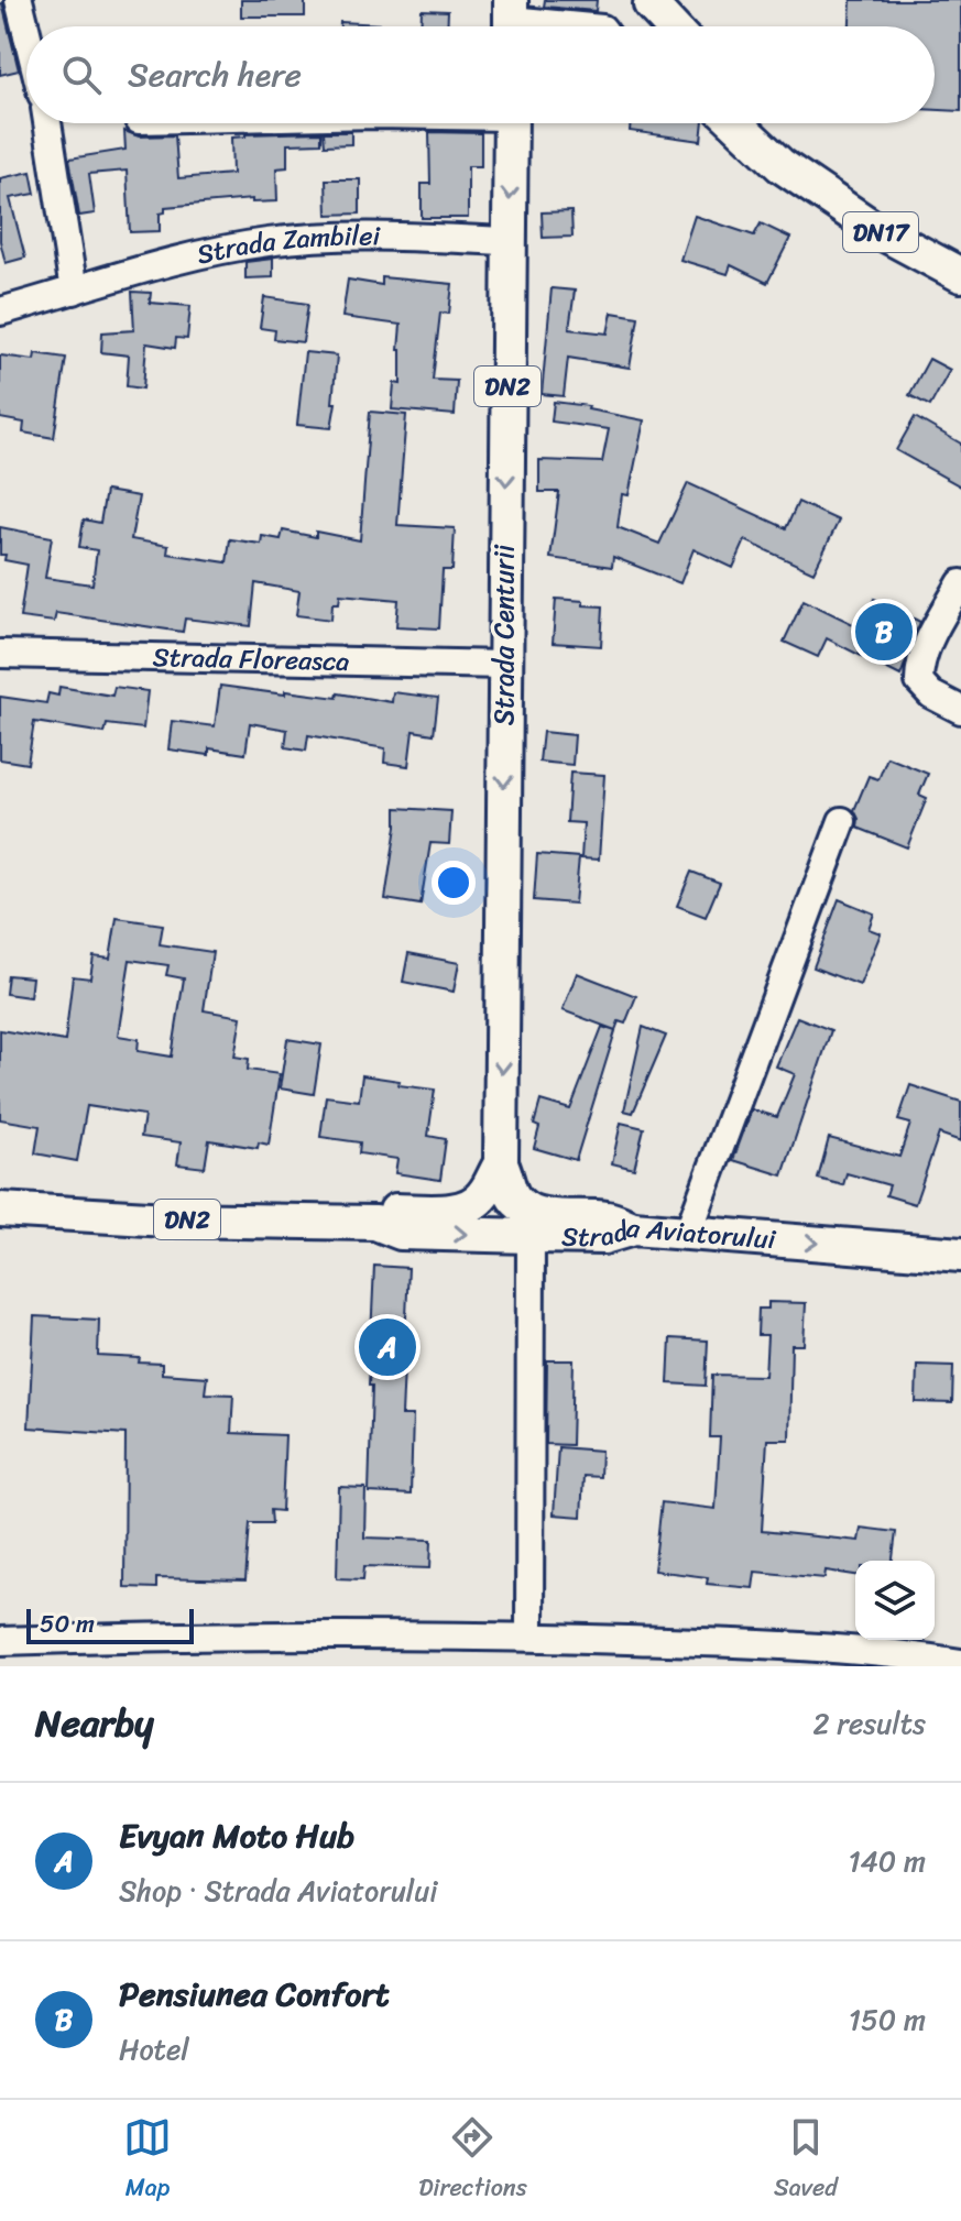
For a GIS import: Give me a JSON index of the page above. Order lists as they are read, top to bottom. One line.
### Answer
{"streets":{"main road":["DN17","DN2","Strada Centurii","Strada Aviatorului"],"street":["Strada Zambilei","Strada Floreasca"]},"crossings":[["Strada Zambilei","Strada Centurii"],["DN2","Strada Centurii"],["DN2","Strada Aviatorului"],["Strada Centurii","Strada Floreasca"],["Strada Centurii","Strada Aviatorului"]],"one_way":["Strada Centurii","Strada Aviatorului"],"scale_bar":"50 m","page":{"search":"Search here","pins":["B","A"],"scale":"50 m","heading":["Nearby","2 results"],"list":[{"mark":"A","name":"Evyan Moto Hub","note":"Shop · Strada Aviatorului","value":"140 m"},{"mark":"B","name":"Pensiunea Confort","note":"Hotel","value":"150 m"}],"nav":["Map","Directions","Saved"]}}
